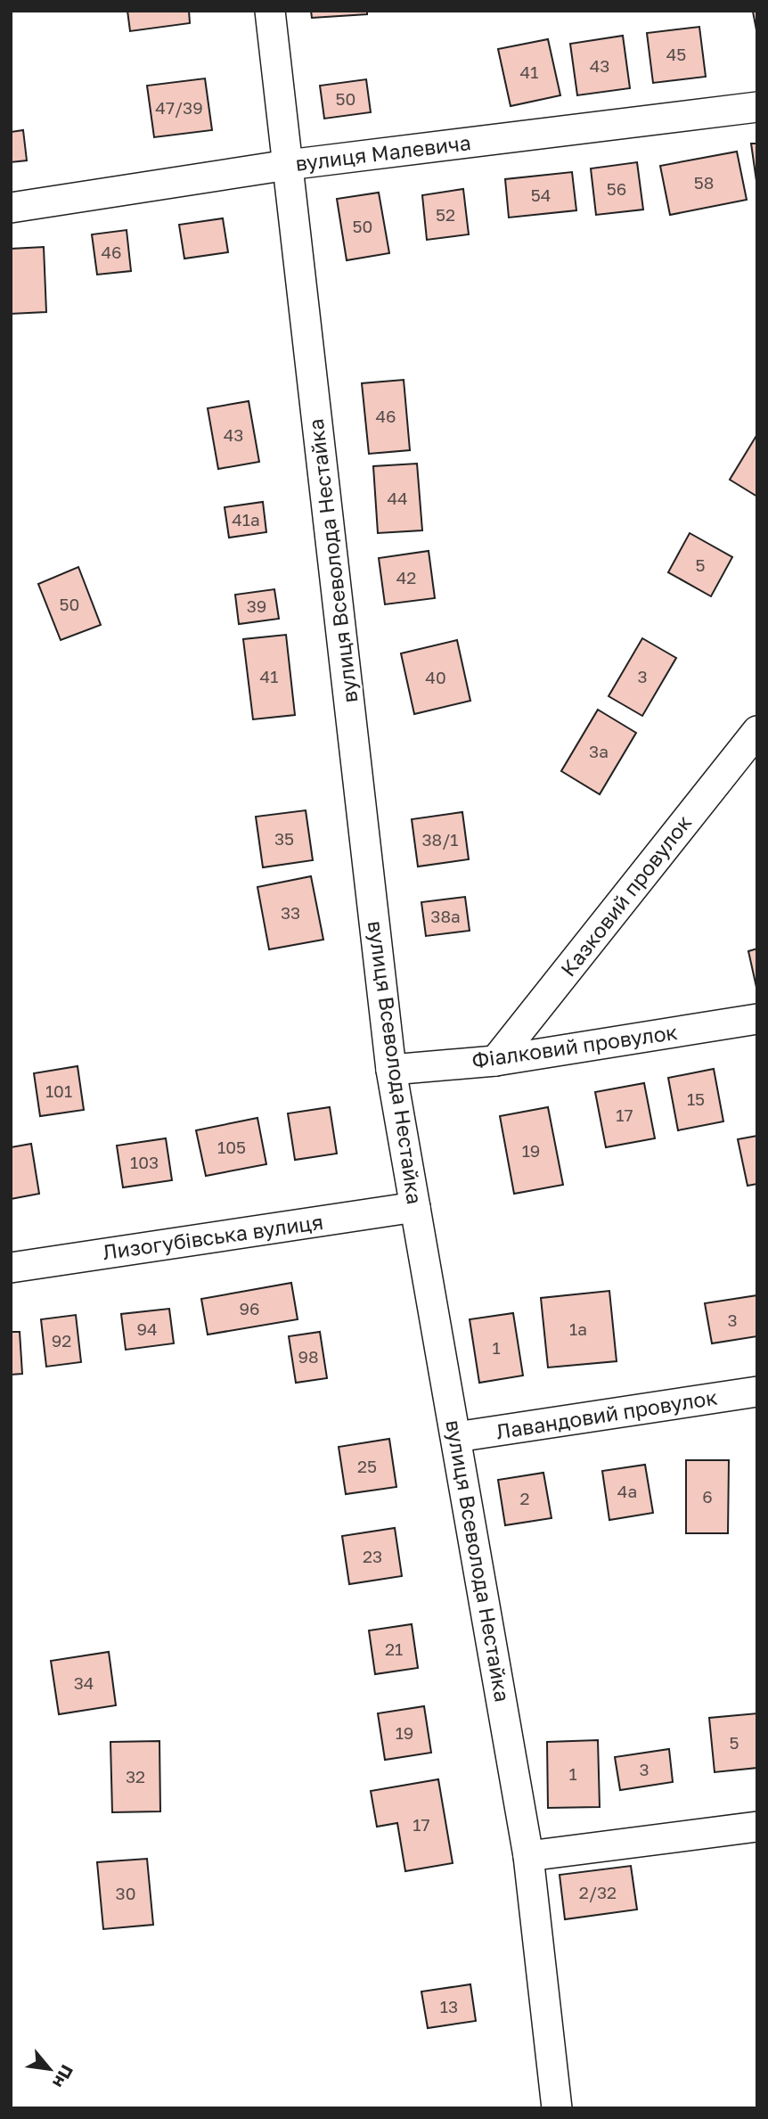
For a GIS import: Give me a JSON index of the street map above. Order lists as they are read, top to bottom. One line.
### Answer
{"streets":{"street":["вулиця Малевича","вулиця Всеволода Нестайка","Казковий провулок","Фіалковий провулок","Лизогубівська вулиця","Лавандовий провулок"]},"crossings":[["вулиця Малевича","вулиця Всеволода Нестайка"],["вулиця Всеволода Нестайка","Фіалковий провулок"],["вулиця Всеволода Нестайка","Лизогубівська вулиця"],["вулиця Всеволода Нестайка","Лавандовий провулок"],["Казковий провулок","Фіалковий провулок"]],"house_numbers":["45","43","41","50","47/39","58","56","54","52","50","46","46","43","44","41а","5","42","50","39","41","3","40","3а","35","38/1","33","38а","101","15","17","105","19","103","96","3","94","1а","92","1","98","25","4а","6","2","23","21","34","19","5","3","1","32","17","2/32","30","13"],"north":"bottom right"}
